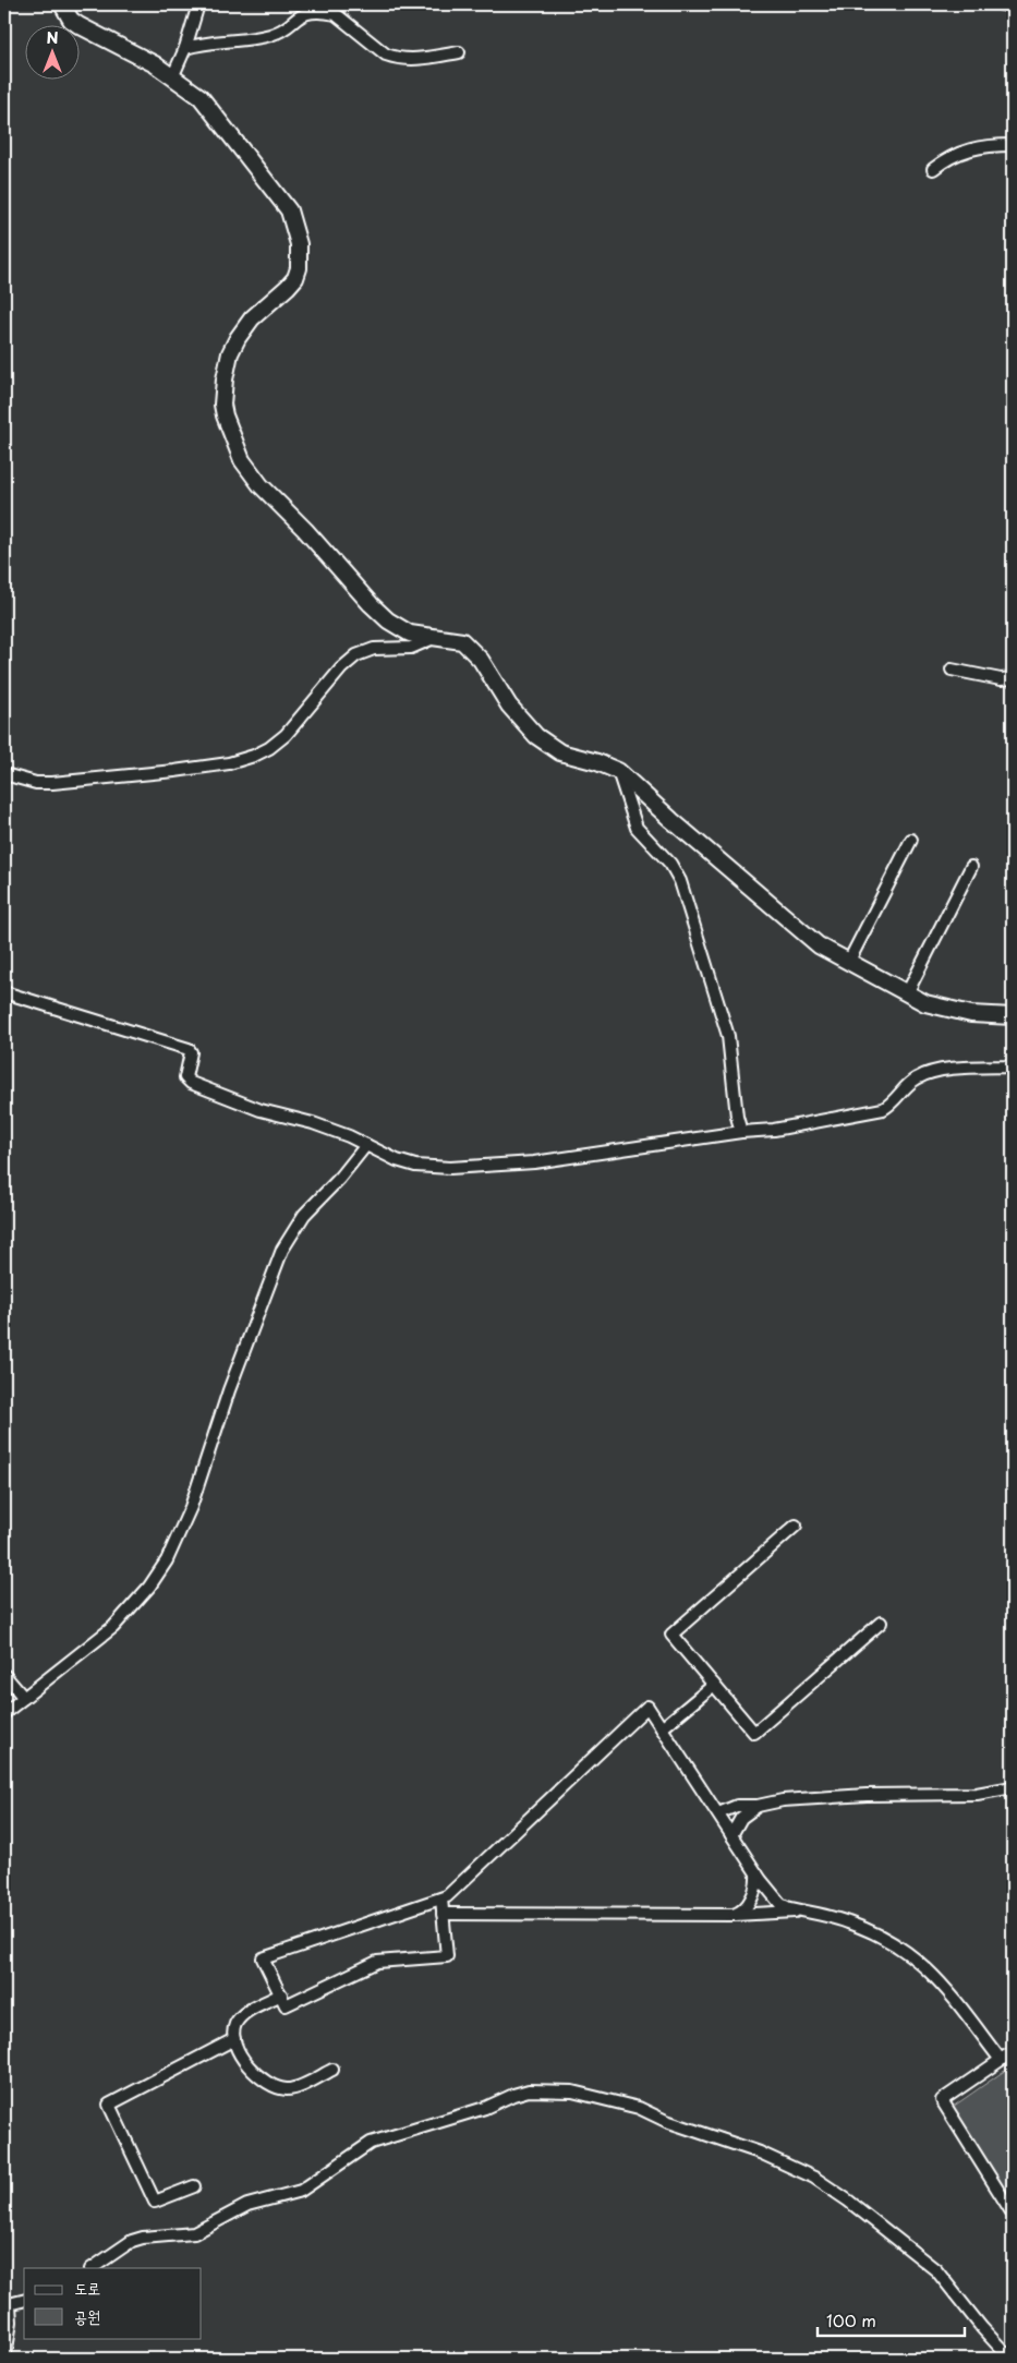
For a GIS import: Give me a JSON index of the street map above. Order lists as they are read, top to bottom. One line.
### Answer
{"legend":["도로","공원"],"scale_bar":"100 m","north":"top"}
